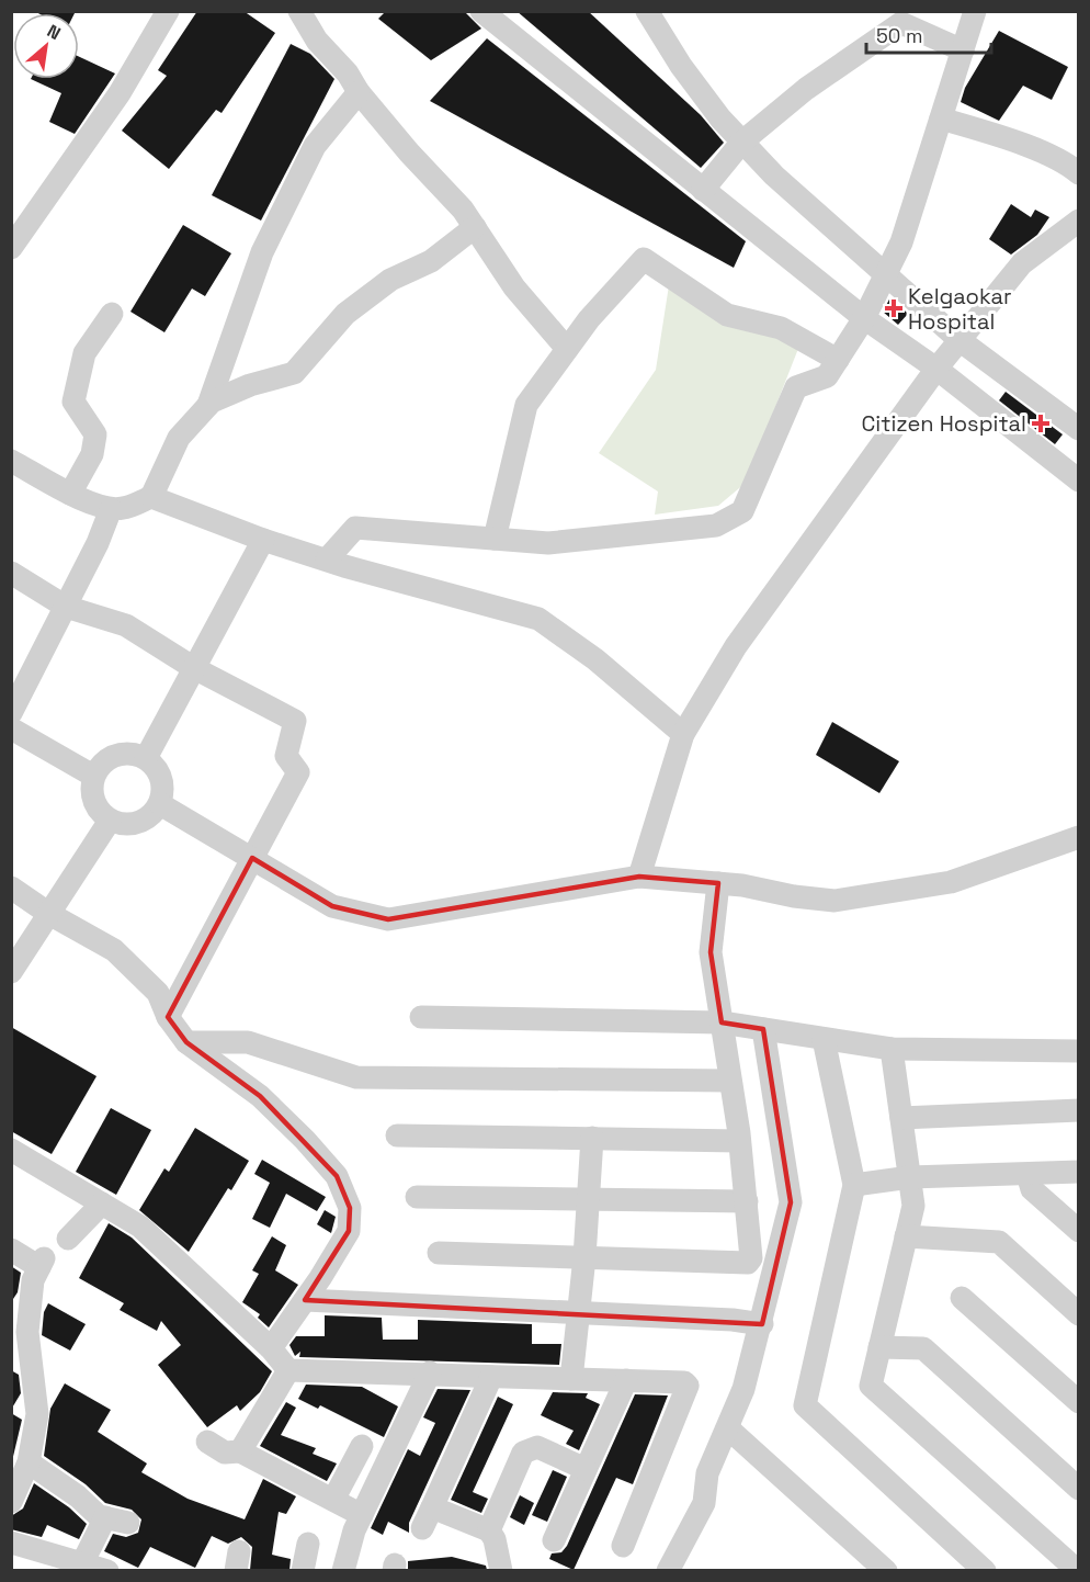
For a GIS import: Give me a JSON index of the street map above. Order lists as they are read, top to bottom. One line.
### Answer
{"places":{"health":["Kelgaokar Hospital","Citizen Hospital"]},"scale_bar":"50 m","north":"top right"}
